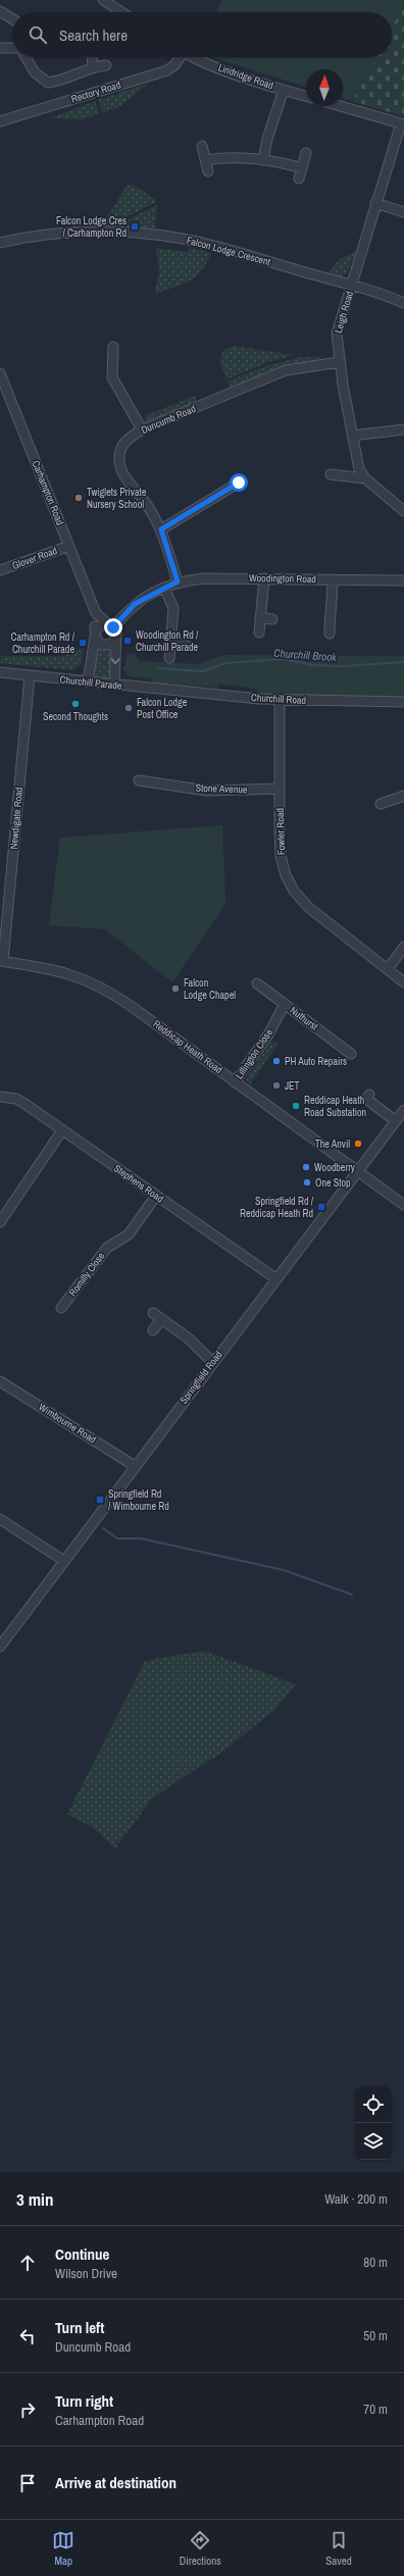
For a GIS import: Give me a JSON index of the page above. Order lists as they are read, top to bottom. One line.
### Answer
{"streets":{"street":["Lindridge Road","Rectory Road","Falcon Lodge Crescent","Leigh Road","Duncumb Road","Carhampton Road","Glover Road","Woodington Road","Churchill Parade","Churchill Road","Stone Avenue","Newdigate Road","Fowler Road","Nuthurst","Reddicap Heath Road","Lillington Close","Stephens Road","Romilly Close","Springfield Road","Wimbourne Road"]},"crossings":[["Falcon Lodge Crescent","Leigh Road"],["Leigh Road","Duncumb Road"],["Duncumb Road","Woodington Road"],["Carhampton Road","Glover Road"],["Carhampton Road","Churchill Parade"],["Churchill Parade","Churchill Road"],["Churchill Parade","Newdigate Road"],["Churchill Road","Fowler Road"],["Stone Avenue","Fowler Road"],["Newdigate Road","Reddicap Heath Road"],["Nuthurst","Lillington Close"],["Reddicap Heath Road","Lillington Close"],["Reddicap Heath Road","Springfield Road"],["Stephens Road","Romilly Close"],["Stephens Road","Springfield Road"],["Springfield Road","Wimbourne Road"]],"water":["Churchill Brook"],"places":{"transit":["Falcon Lodge Cres / Carhampton Rd","Woodington Rd / Churchill Parade","Carhampton Rd / Churchill Parade","Springfield Rd / Reddicap Heath Rd","Springfield Rd / Wimbourne Rd"],"other":["Twiglets Private Nursery School","Second Thoughts","Falcon Lodge Post Office","Falcon Lodge Chapel","PH Auto Repairs","JET","Reddicap Heath Road Substation","The Anvil","Woodberry","One Stop"]},"north":"top","page":{"search":"Search here","heading":["3 min","Walk · 200 m"],"list":[["Continue","Wilson Drive","80 m"],["Turn left","Duncumb Road","50 m"],["Turn right","Carhampton Road","70 m"],"Arrive at destination"],"nav":["Map","Directions","Saved"]}}
